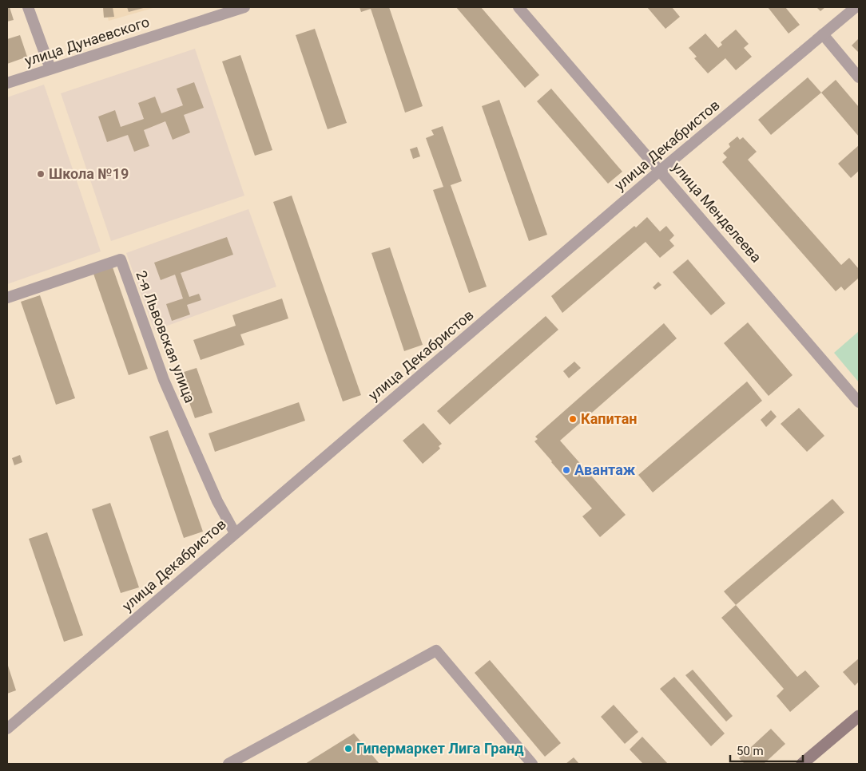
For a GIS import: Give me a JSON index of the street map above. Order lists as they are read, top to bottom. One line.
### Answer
{"streets":{"street":["улица Дунаевского","улица Декабристов","улица Менделеева","2-я Львовская улица"]},"crossings":[["улица Декабристов","улица Менделеева"],["улица Декабристов","2-я Львовская улица"]],"places":["Школа №19","Капитан","Авантаж","Гипермаркет Лига Гранд"],"scale_bar":"50 m"}
